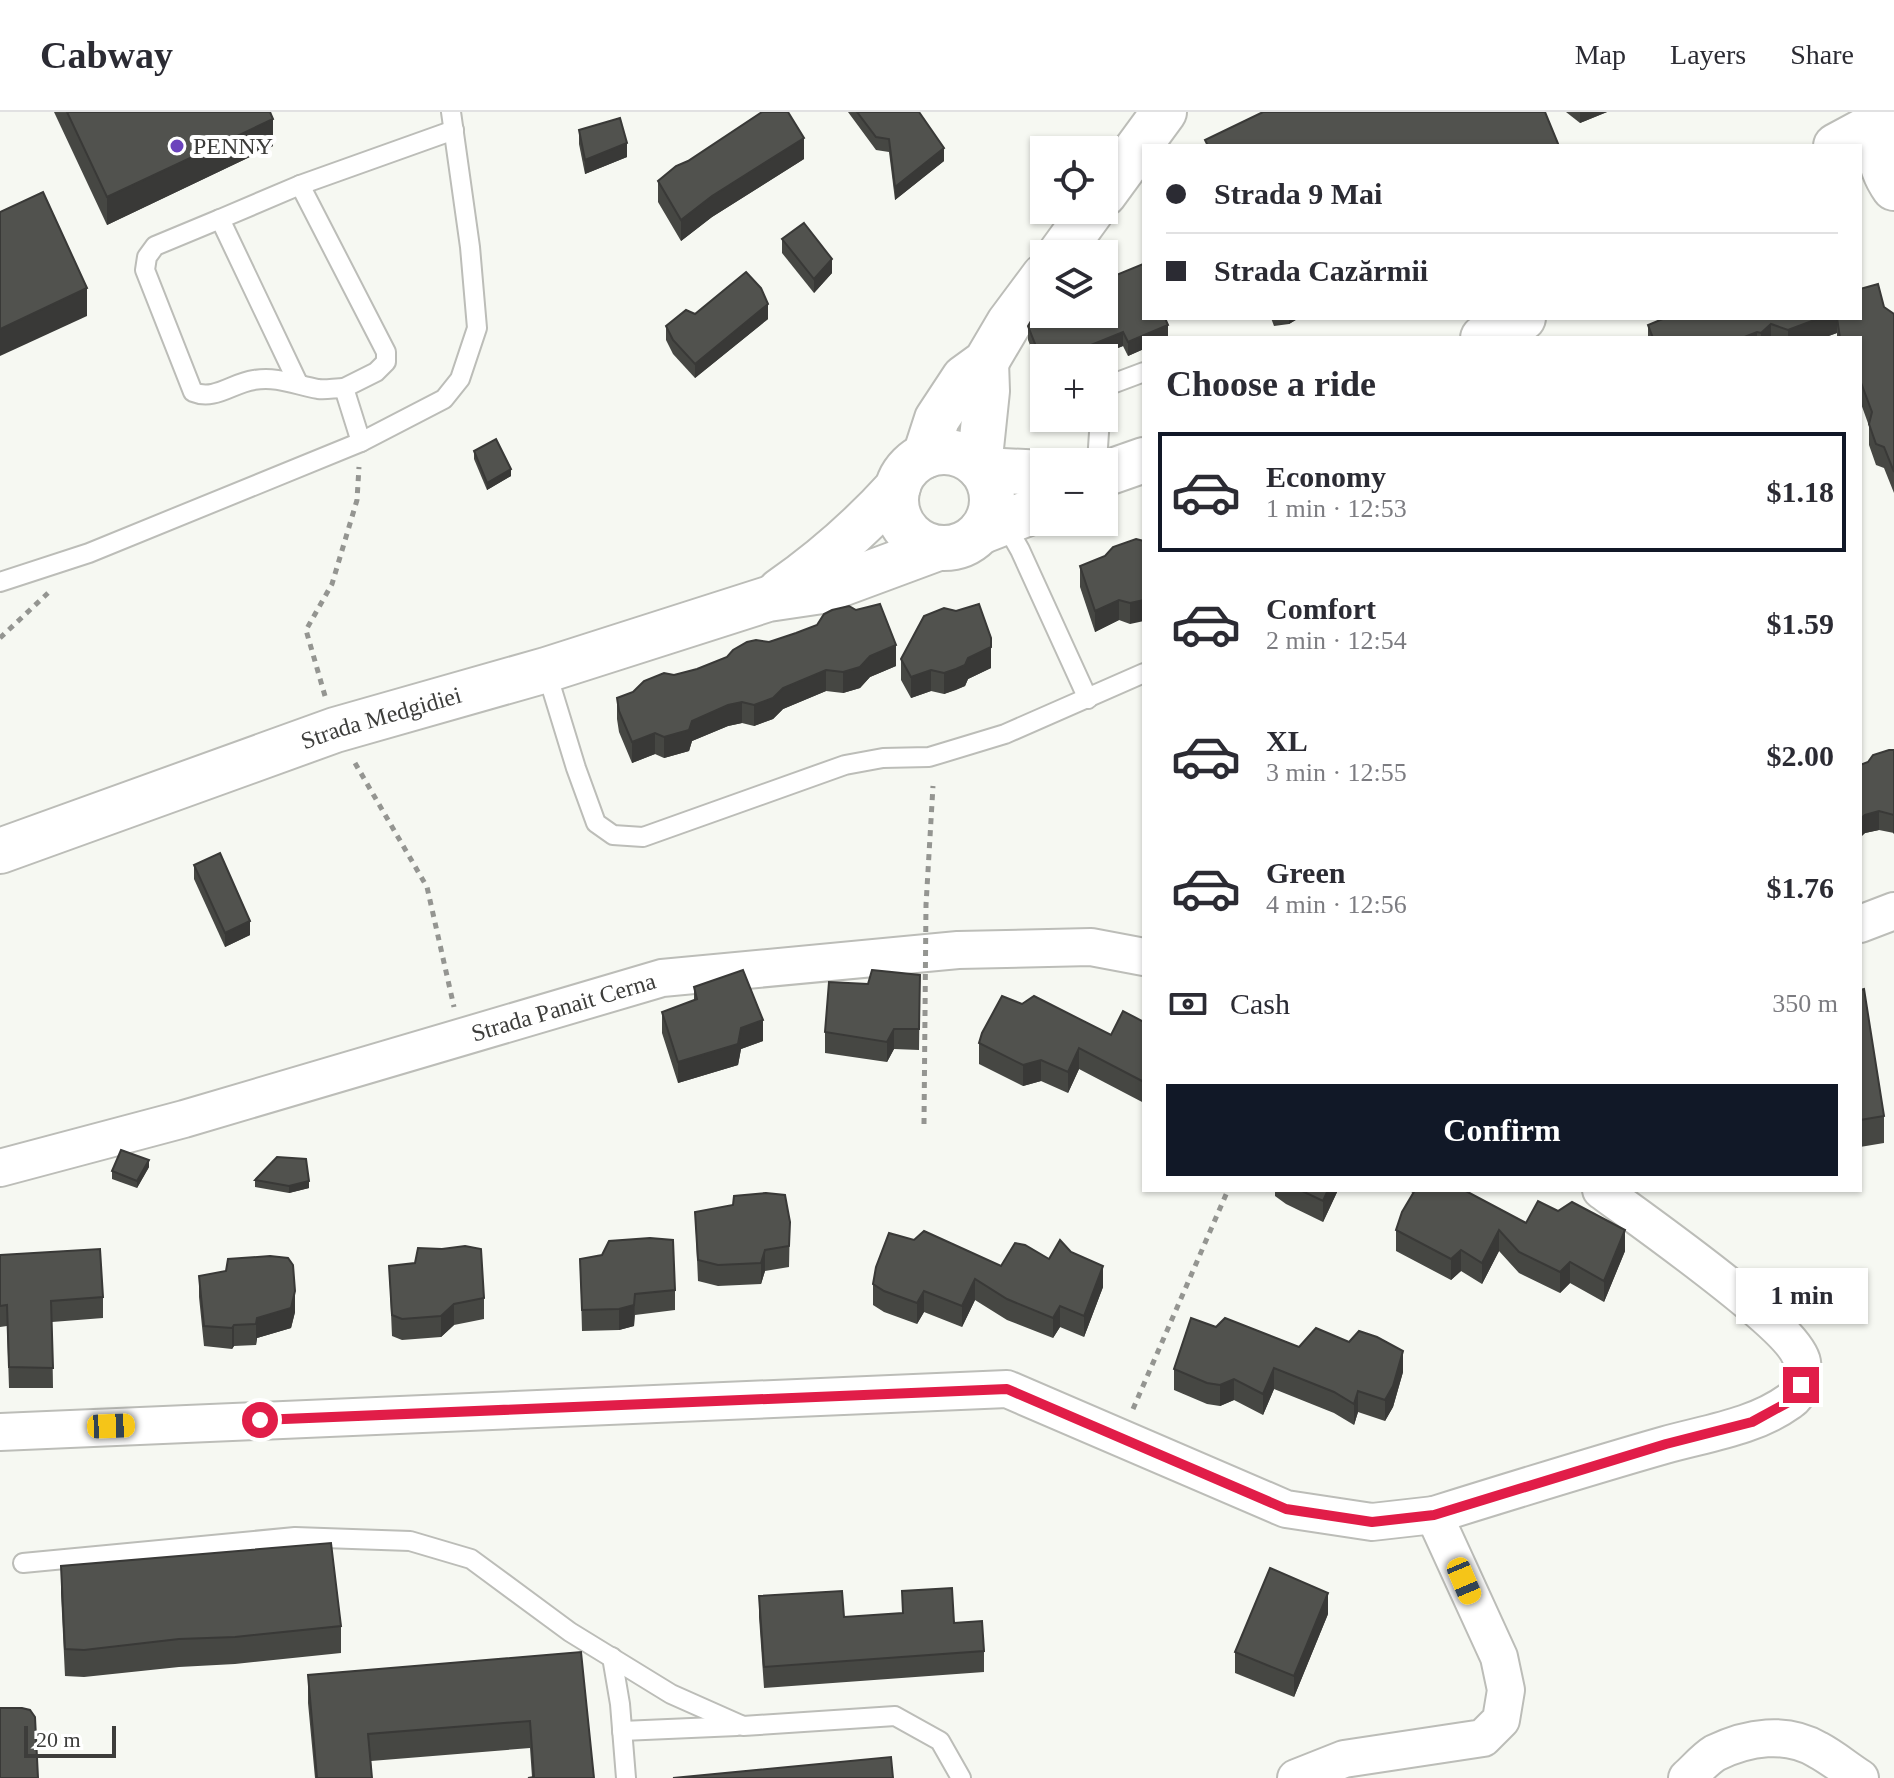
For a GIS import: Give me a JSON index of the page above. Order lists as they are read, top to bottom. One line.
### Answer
{"streets":{"main road":["Strada Medgidiei"],"street":["Strada Panait Cerna"]},"places":["PENNY"],"scale_bar":"20 m","page":{"header":"Cabway","nav":["Map","Layers","Share"],"map_buttons":["+","−"],"banner":["Strada 9 Mai","Strada Cazărmii"],"heading":"Choose a ride","list":[{"name":"Economy","note":"1 min · 12:53","value":"$1.18"},{"name":"Comfort","note":"2 min · 12:54","value":"$1.59"},{"name":"XL","note":"3 min · 12:55","value":"$2.00"},{"name":"Green","note":"4 min · 12:56","value":"$1.76"}],"pay":["Cash","350 m"],"buttons":"Confirm","bubble":"1 min","scale":"20 m"}}
